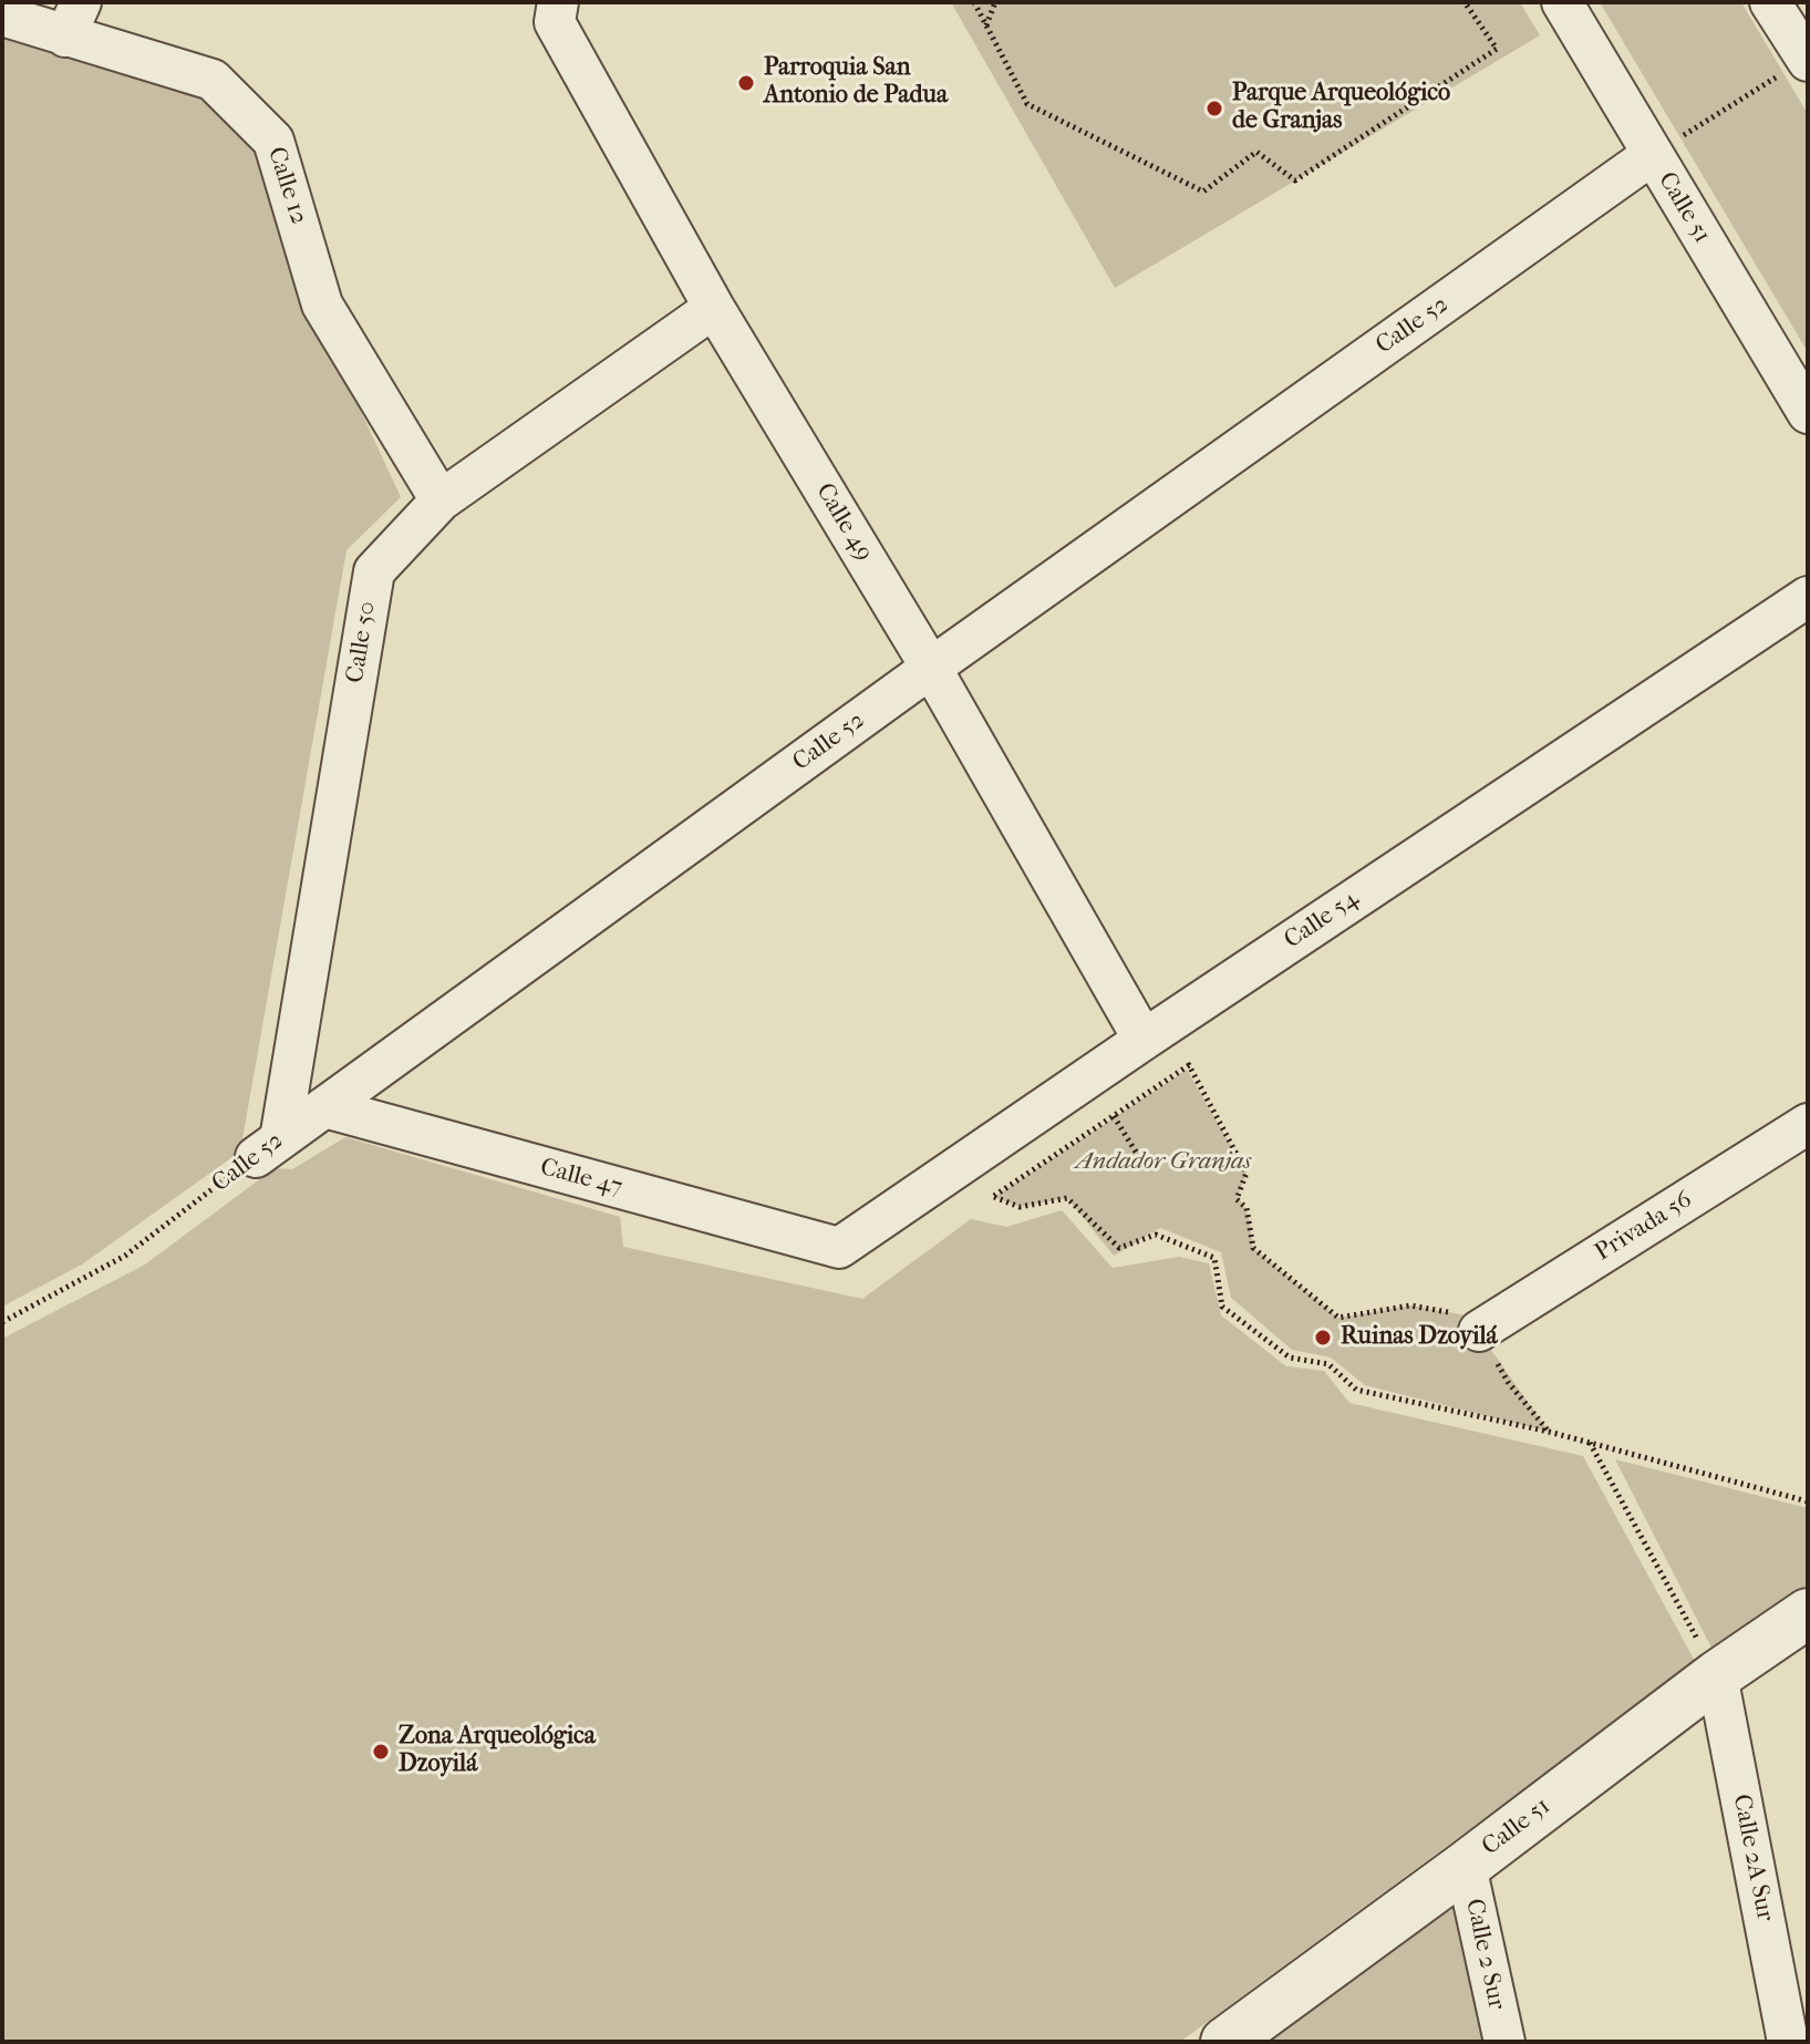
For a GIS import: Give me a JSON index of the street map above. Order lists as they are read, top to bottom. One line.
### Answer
{"streets":{"street":["Calle 12","Calle 51","Calle 52","Calle 49","Calle 50","Calle 54","Calle 47","Privada 56","Calle 2A Sur","Calle 2 Sur"]},"crossings":[["Calle 12","Calle 50"],["Calle 51","Calle 52"],["Calle 51","Calle 2A Sur"],["Calle 51","Calle 2 Sur"],["Calle 52","Calle 49"],["Calle 52","Calle 50"],["Calle 52","Calle 47"],["Calle 49","Calle 50"],["Calle 49","Calle 54"],["Calle 54","Calle 47"]],"parks":["Andador Granjas"],"places":["Parroquia San Antonio de Padua","Parque Arqueológico de Granjas","Ruinas Dzoyilá","Zona Arqueológica Dzoyilá"]}
